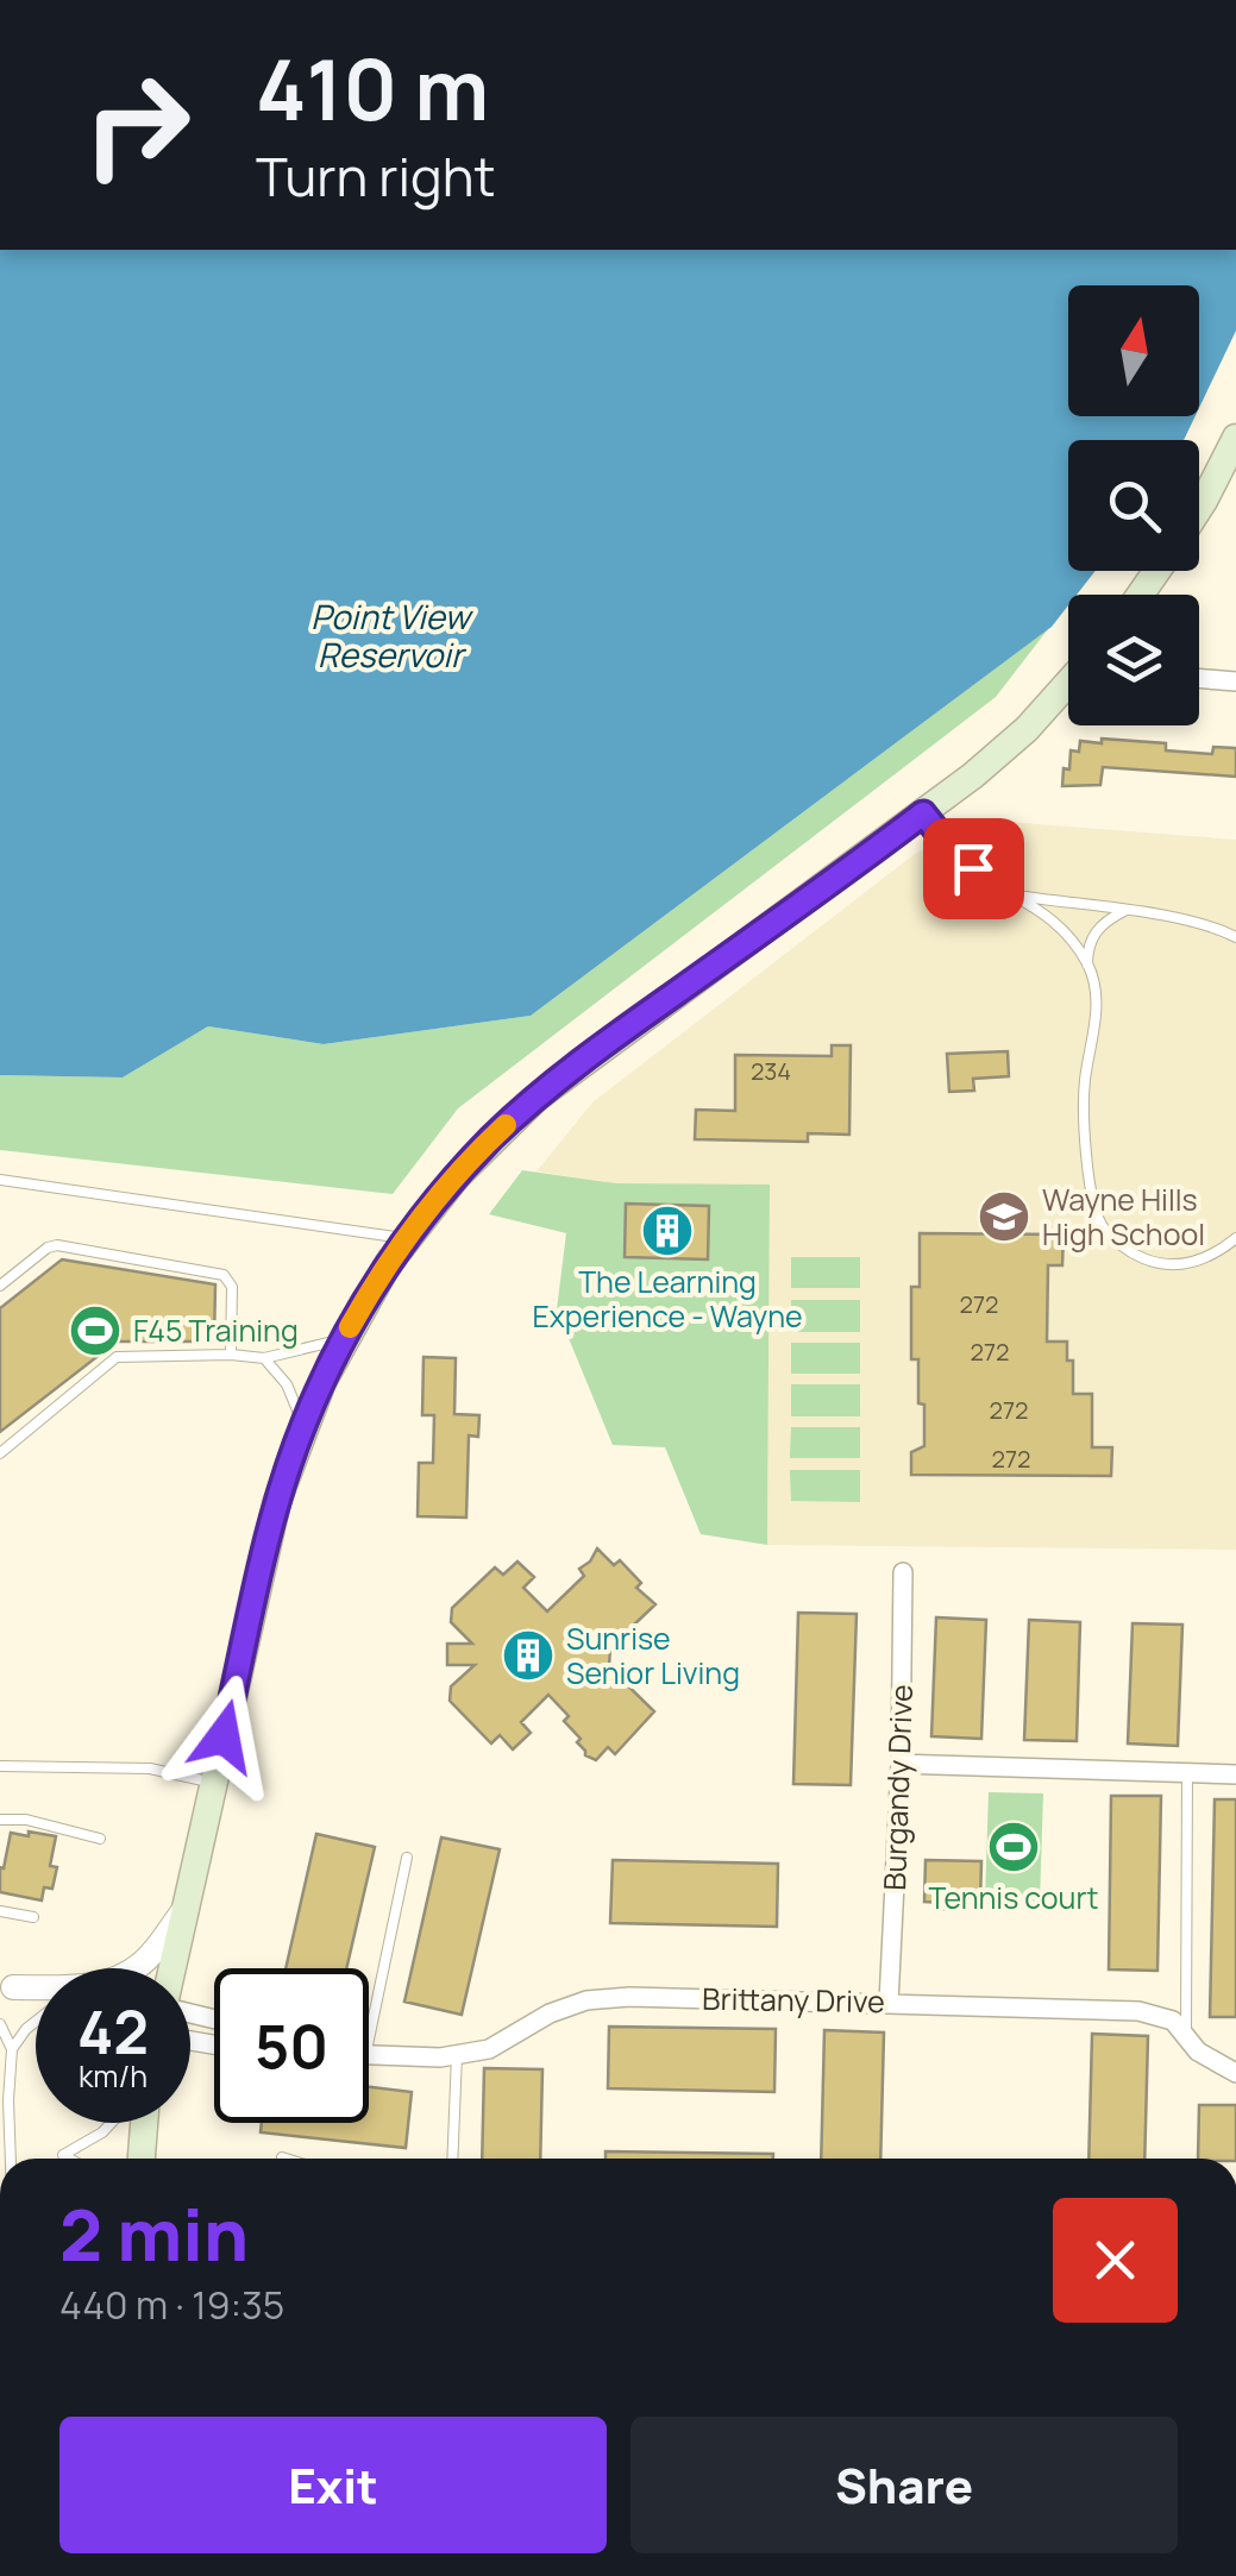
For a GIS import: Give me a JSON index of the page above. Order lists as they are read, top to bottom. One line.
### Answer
{"streets":{"street":["Burgandy Drive","Brittany Drive"]},"crossings":[["Burgandy Drive","Brittany Drive"]],"water":["Point View Reservoir"],"places":{"school or university":["Wayne Hills High School"],"building":["The Learning Experience - Wayne","Sunrise Senior Living"],"sports":["F45 Training","Tennis court"]},"house_numbers":["234","272","272","272","272"],"north":"top","page":{"turn":["410 m","Turn right"],"speed":"42 km/h","limit":"50","heading":["2 min","440 m · 19:35"],"buttons":["Exit","Share"]}}
